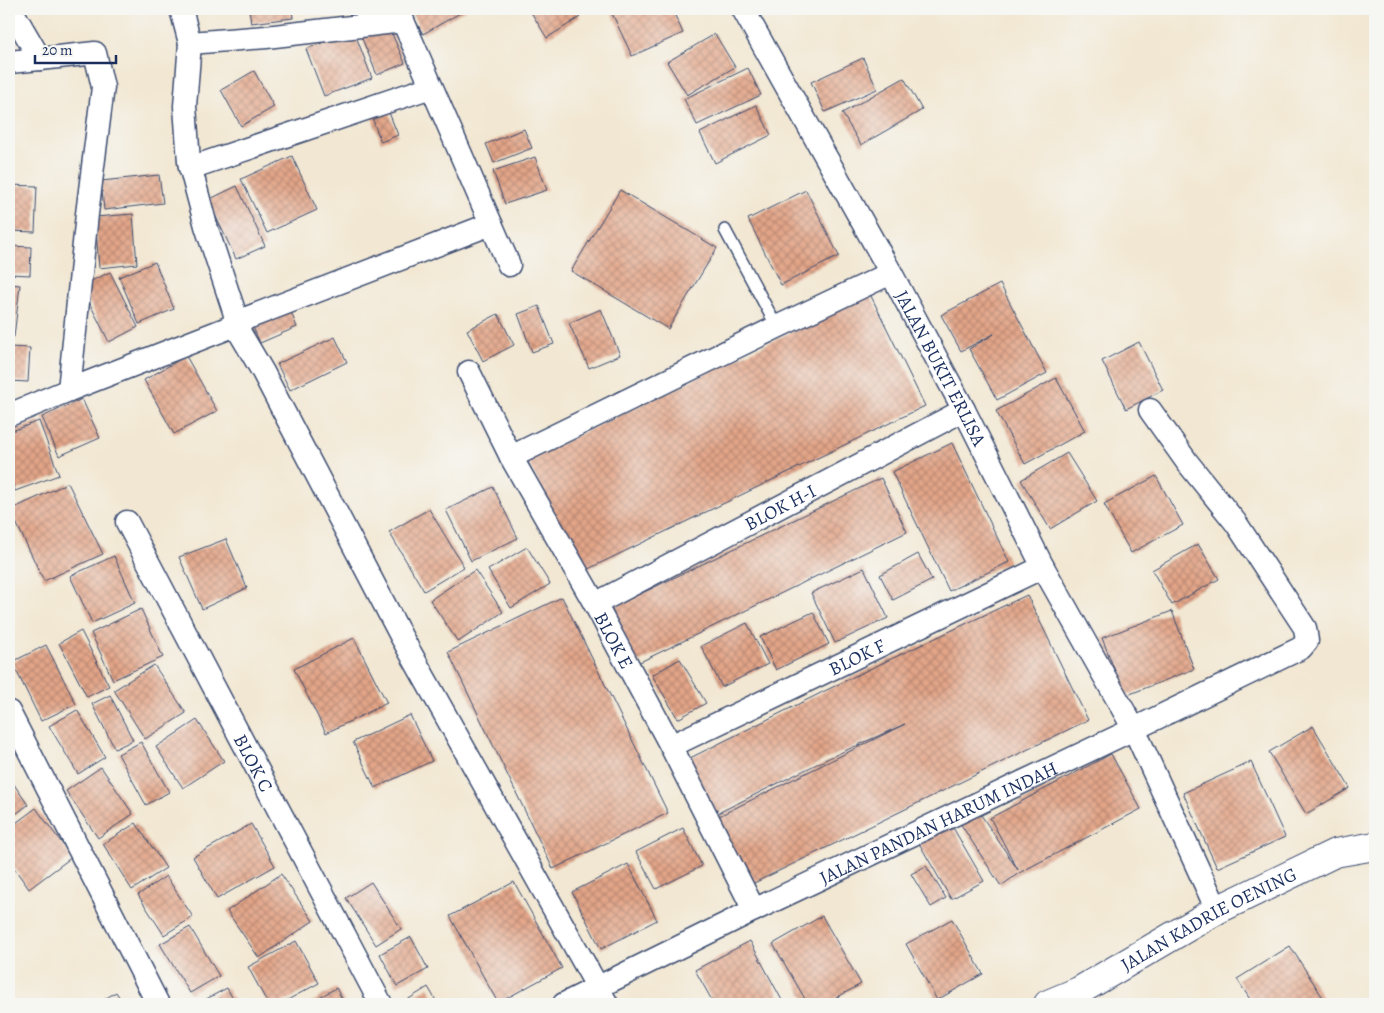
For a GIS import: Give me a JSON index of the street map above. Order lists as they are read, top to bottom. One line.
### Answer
{"streets":{"main road":["JALAN KADRIE OENING"],"street":["JALAN BUKIT ERLISA","BLOK H-I","BLOK E","BLOK F","BLOK C","JALAN PANDAN HARUM INDAH"]},"crossings":[["JALAN BUKIT ERLISA","BLOK H-I"],["JALAN BUKIT ERLISA","BLOK F"],["JALAN BUKIT ERLISA","JALAN PANDAN HARUM INDAH"],["BLOK H-I","BLOK E"],["BLOK E","BLOK F"],["BLOK E","JALAN PANDAN HARUM INDAH"]],"scale_bar":"20 m"}
